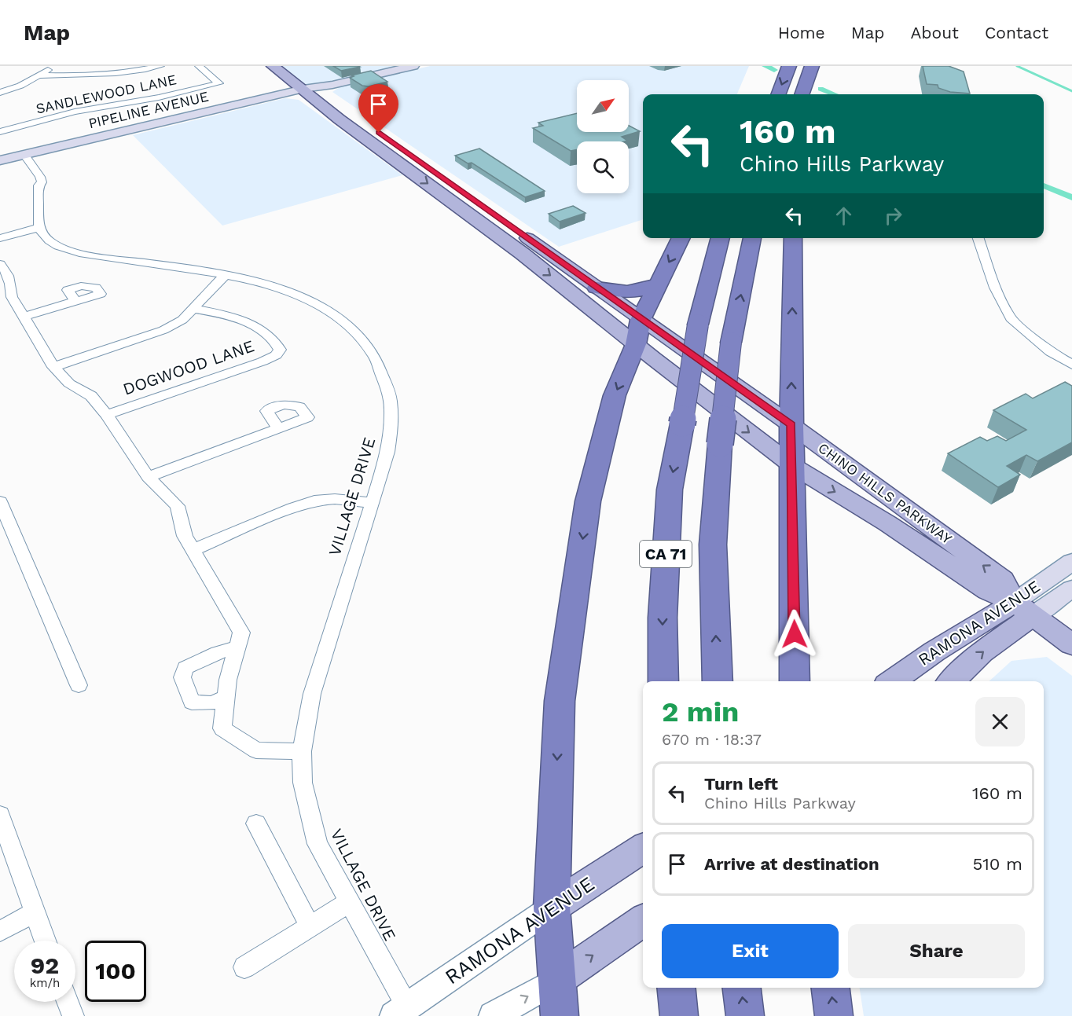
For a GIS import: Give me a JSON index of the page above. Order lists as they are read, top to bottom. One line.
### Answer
{"streets":{"highway":["CA 71"],"main road":["PIPELINE AVENUE","CHINO HILLS PARKWAY","RAMONA AVENUE"],"street":["SANDLEWOOD LANE","DOGWOOD LANE","VILLAGE DRIVE"]},"crossings":[["PIPELINE AVENUE","CHINO HILLS PARKWAY"],["CHINO HILLS PARKWAY","RAMONA AVENUE"],["VILLAGE DRIVE","RAMONA AVENUE"]],"north":"top right","page":{"header":"Map","nav":["Home","Map","About","Contact"],"turn":["160 m","Chino Hills Parkway"],"heading":["2 min","670 m · 18:37"],"list":[{"name":"Turn left","note":"Chino Hills Parkway","value":"160 m"},{"name":"Arrive at destination","value":"510 m"}],"buttons":["Exit","Share"],"speed":"92 km/h","limit":"100"}}
